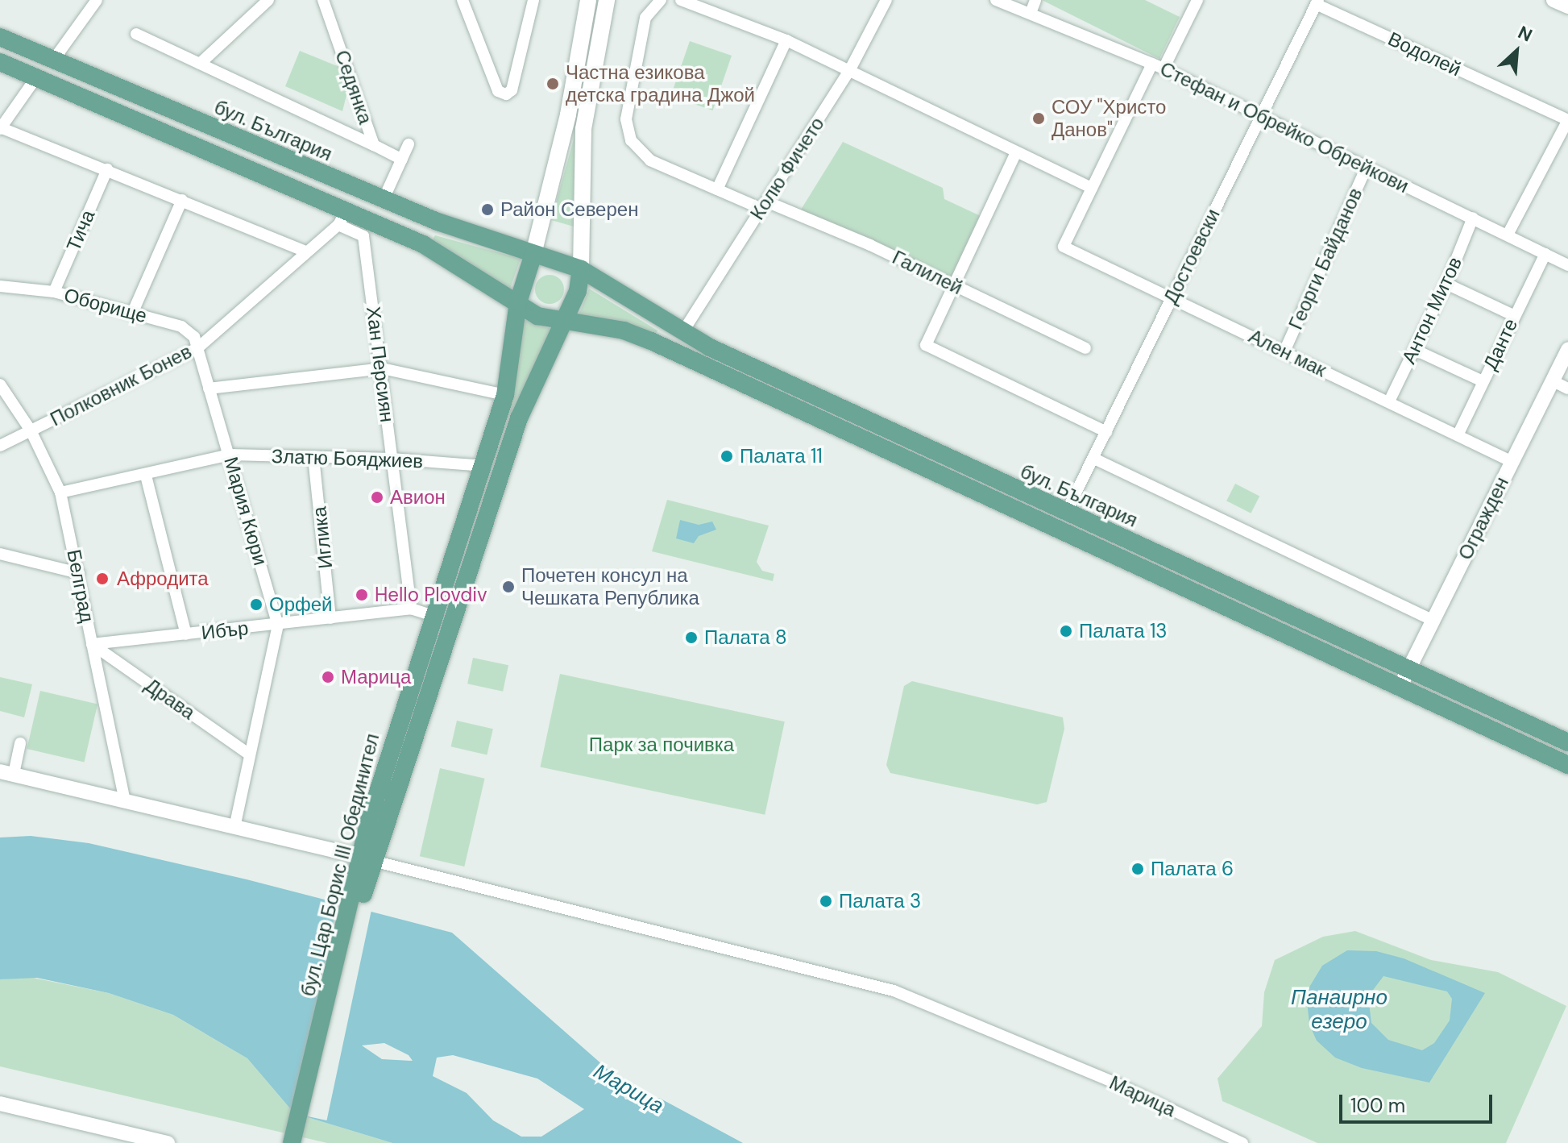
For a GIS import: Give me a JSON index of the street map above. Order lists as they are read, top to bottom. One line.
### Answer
{"streets":{"main road":["бул. България","бул. Цар Борис III Обединител"],"street":["Водолей","Седянка","Стефан и Обрейко Обрейкови","Колю Фичето","Тича","Достоевски","Георги Байданов","Галилей","Оборище","Антон Митов","Данте","Ален мак","Хан Персиян","Полковник Бонев","Златю Бояджиев","Мария Кюри","Огражден","Иглика","Белград","Ибър","Драва","Марица"]},"crossings":[["Водолей","Достоевски"],["Стефан и Обрейко Обрейкови","Достоевски"],["Стефан и Обрейко Обрейкови","Георги Байданов"],["Стефан и Обрейко Обрейкови","Антон Митов"],["Стефан и Обрейко Обрейкови","Данте"],["бул. България","Колю Фичето"],["бул. България","Достоевски"],["бул. България","Огражден"],["бул. България","бул. Цар Борис III Обединител"],["Колю Фичето","Галилей"],["Тича","Оборище"],["Достоевски","Ален мак"],["Георги Байданов","Ален мак"],["Оборище","Полковник Бонев"],["Оборище","Мария Кюри"],["Антон Митов","Ален мак"],["Данте","Ален мак"],["Ален мак","Огражден"],["Хан Персиян","Полковник Бонев"],["Хан Персиян","Златю Бояджиев"],["Хан Персиян","Ибър"],["Полковник Бонев","Мария Кюри"],["Полковник Бонев","Белград"],["Златю Бояджиев","Мария Кюри"],["Златю Бояджиев","Иглика"],["Златю Бояджиев","Белград"],["Златю Бояджиев","бул. Цар Борис III Обединител"],["Мария Кюри","Ибър"],["Мария Кюри","Драва"],["Мария Кюри","Марица"],["Иглика","Ибър"],["Белград","Ибър"],["Белград","Драва"],["Белград","Марица"],["Ибър","Драва"],["Ибър","бул. Цар Борис III Обединител"],["бул. Цар Борис III Обединител","Марица"]],"water":["Панаирно езеро","Марица"],"parks":["Парк за почивка"],"places":["Частна езикова детска градина Джой","СОУ \"Христо Данов\"","Район Северен","Палата 11","Авион","Афродита","Почетен консул на Чешката Република","Hello Plovdiv","Орфей","Палата 13","Палата 8","Марица","Палата 6","Палата 3"],"scale_bar":"100 m","north":"top right"}
